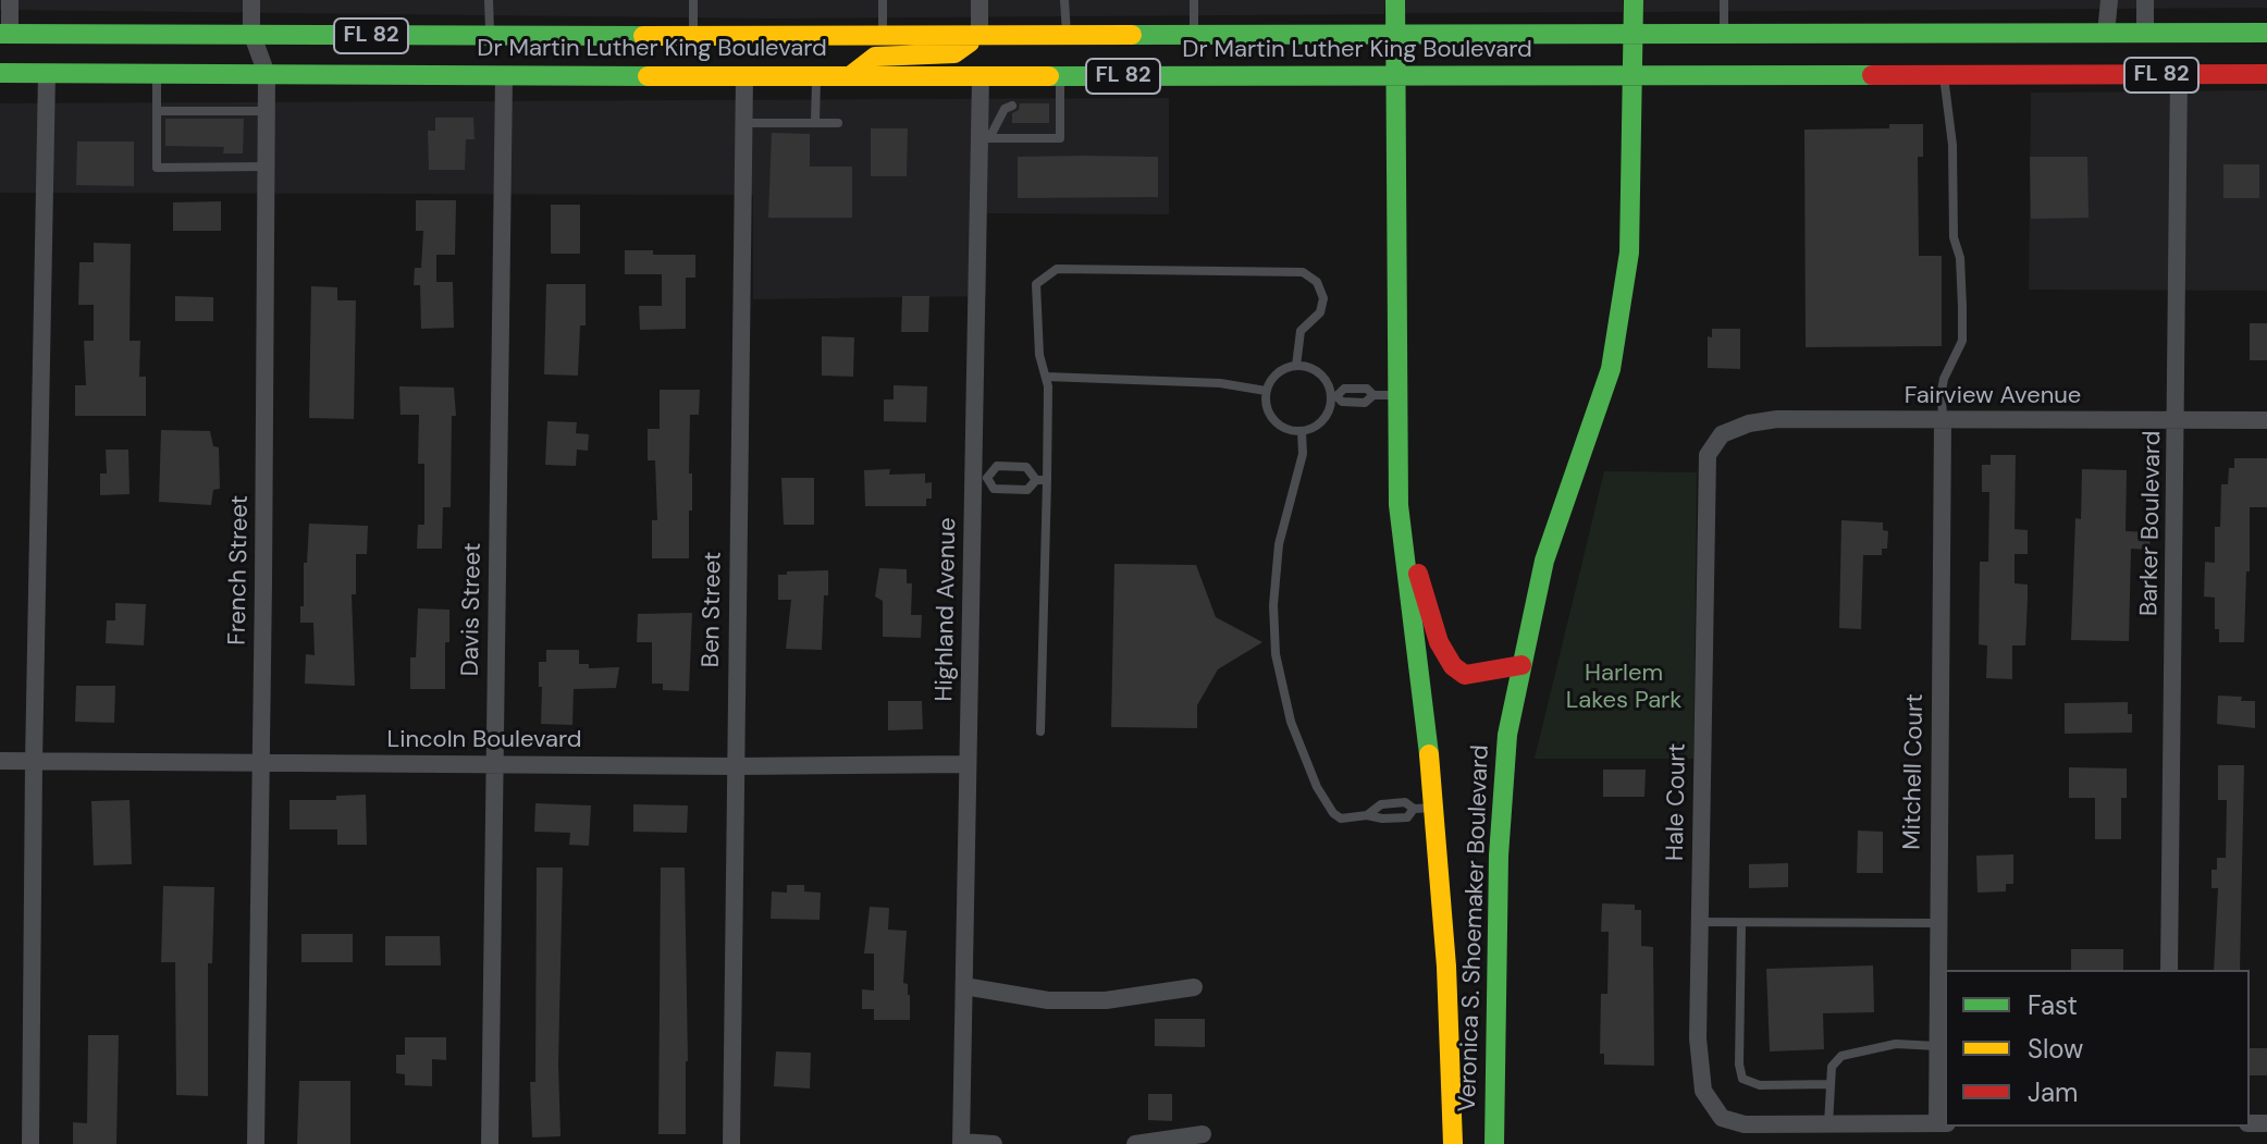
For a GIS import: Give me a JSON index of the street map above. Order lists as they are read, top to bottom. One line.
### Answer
{"streets":{"main road":["FL 82","Dr Martin Luther King Boulevard","Veronica S. Shoemaker Boulevard"],"street":["Fairview Avenue","Barker Boulevard","French Street","Davis Street","Ben Street","Highland Avenue","Lincoln Boulevard","Mitchell Court","Hale Court"]},"crossings":[["FL 82","Dr Martin Luther King Boulevard"],["Dr Martin Luther King Boulevard","Barker Boulevard"],["Dr Martin Luther King Boulevard","French Street"],["Dr Martin Luther King Boulevard","Davis Street"],["Dr Martin Luther King Boulevard","Ben Street"],["Dr Martin Luther King Boulevard","Highland Avenue"],["Dr Martin Luther King Boulevard","Veronica S. Shoemaker Boulevard"],["Fairview Avenue","Barker Boulevard"],["Fairview Avenue","Mitchell Court"],["Fairview Avenue","Hale Court"],["French Street","Lincoln Boulevard"],["Davis Street","Lincoln Boulevard"],["Ben Street","Lincoln Boulevard"],["Highland Avenue","Lincoln Boulevard"]],"parks":["Harlem Lakes Park"],"legend":["Fast","Slow","Jam"]}
